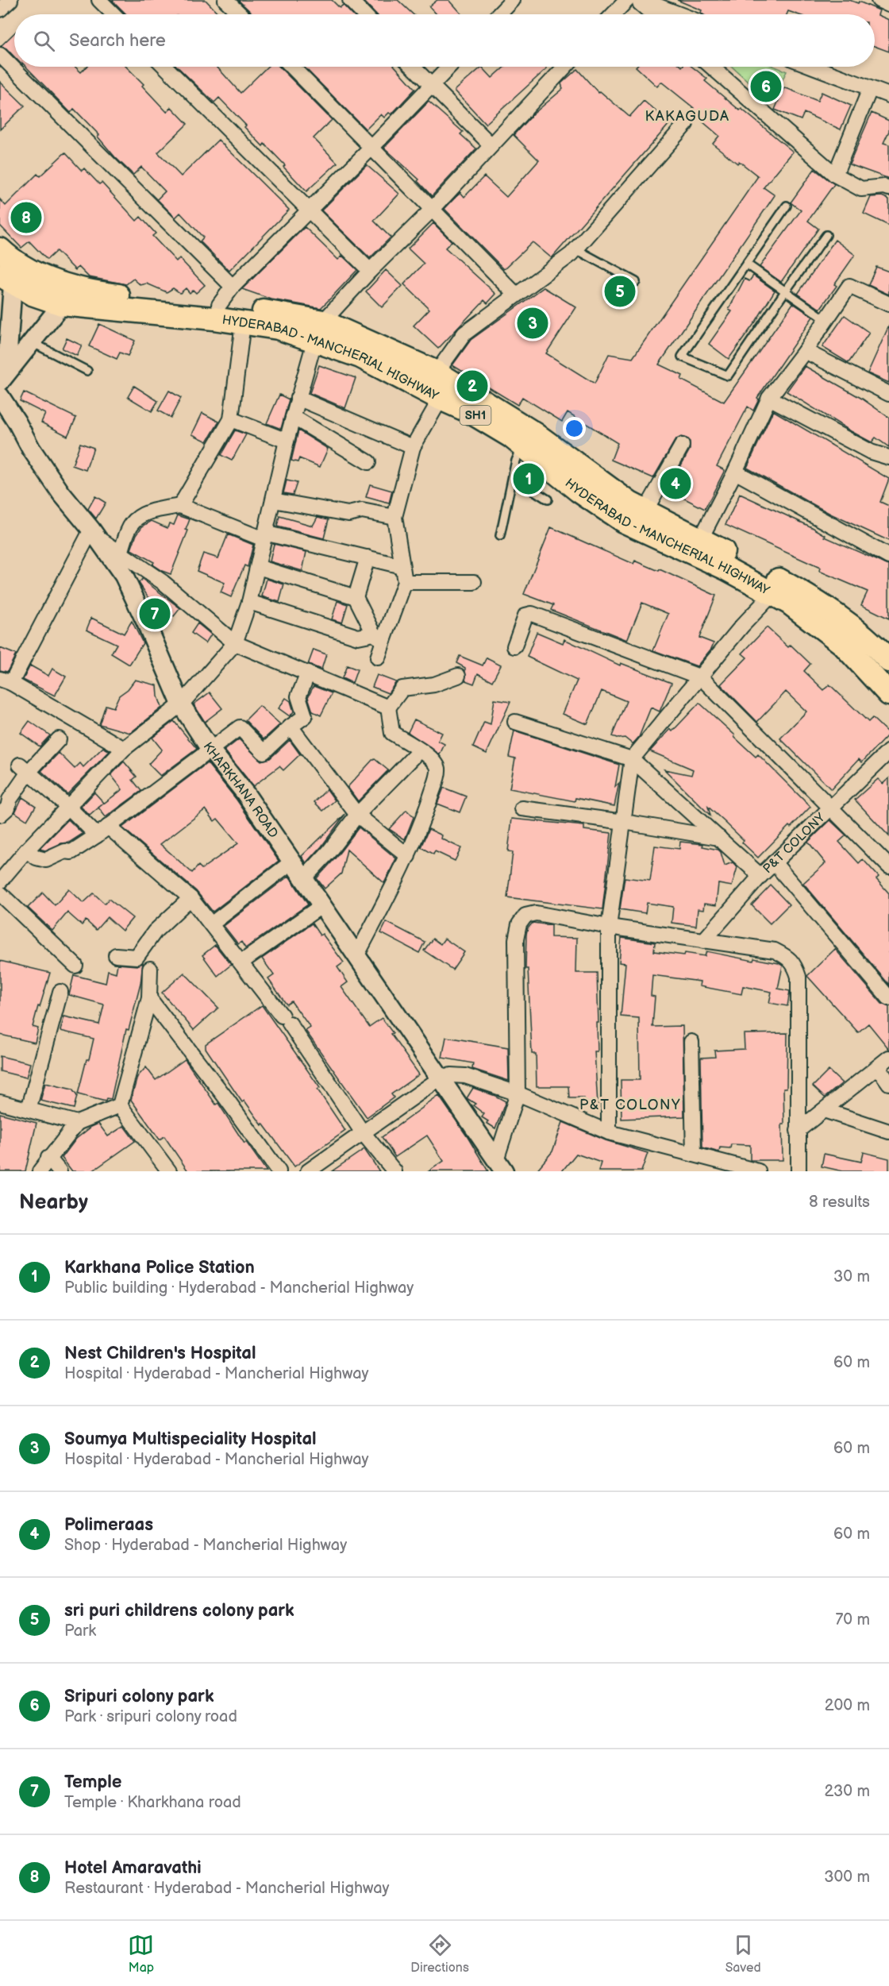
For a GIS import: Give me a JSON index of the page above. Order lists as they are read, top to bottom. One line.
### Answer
{"streets":{"main road":["HYDERABAD - MANCHERIAL HIGHWAY","SH1"],"street":["KHARKHANA ROAD","P&T COLONY"]},"districts":["KAKAGUDA","P&T COLONY"],"page":{"search":"Search here","pins":["6","8","5","3","2","1","4","7"],"heading":["Nearby","8 results"],"list":[{"mark":"1","name":"Karkhana Police Station","note":"Public building · Hyderabad - Mancherial Highway","value":"30 m"},{"mark":"2","name":"Nest Children's Hospital","note":"Hospital · Hyderabad - Mancherial Highway","value":"60 m"},{"mark":"3","name":"Soumya Multispeciality Hospital","note":"Hospital · Hyderabad - Mancherial Highway","value":"60 m"},{"mark":"4","name":"Polimeraas","note":"Shop · Hyderabad - Mancherial Highway","value":"60 m"},{"mark":"5","name":"sri puri childrens colony park","note":"Park","value":"70 m"},{"mark":"6","name":"Sripuri colony park","note":"Park · sripuri colony road","value":"200 m"},{"mark":"7","name":"Temple","note":"Temple · Kharkhana road","value":"230 m"},{"mark":"8","name":"Hotel Amaravathi","note":"Restaurant · Hyderabad - Mancherial Highway","value":"300 m"}],"nav":["Map","Directions","Saved"]}}
